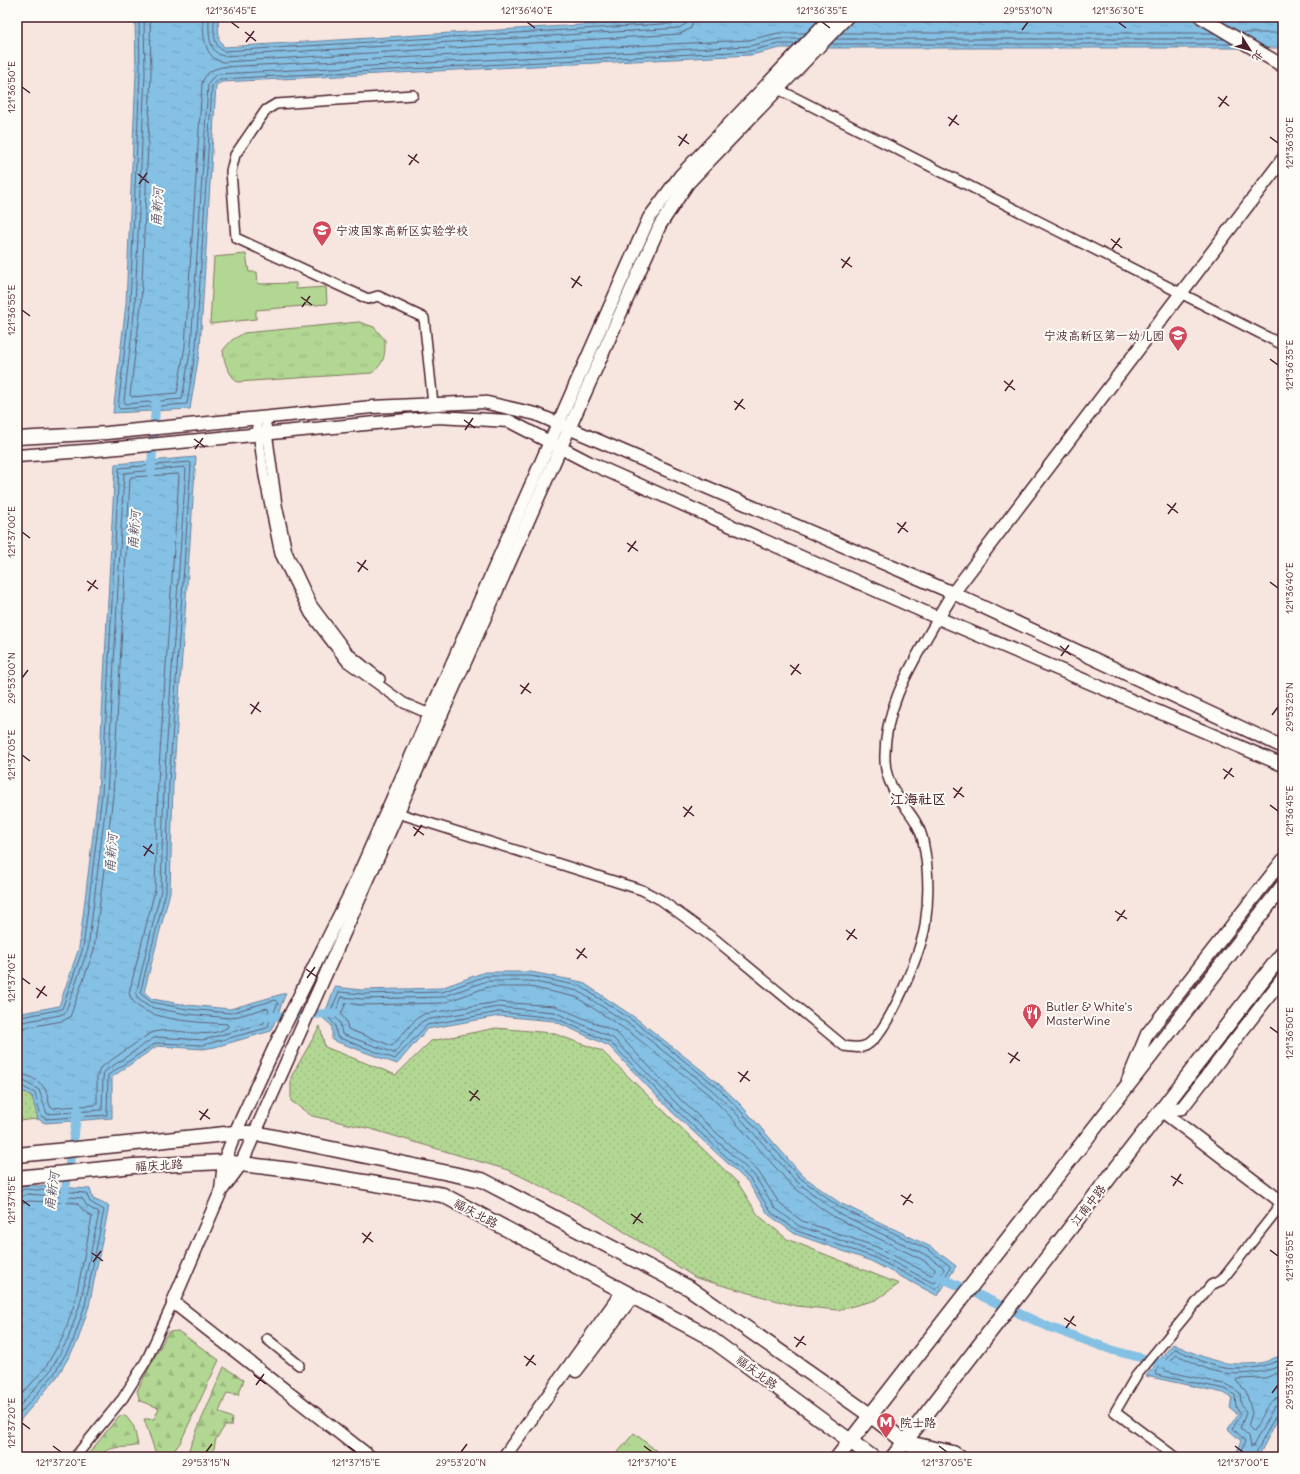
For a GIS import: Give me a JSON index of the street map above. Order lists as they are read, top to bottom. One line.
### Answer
{"streets":{"main road":["福庆北路","江南中路"]},"crossings":[["福庆北路","江南中路"]],"districts":["江海社区"],"water":["甬新河"],"places":{"school or university":["宁波国家高新区实验学校","宁波高新区第一幼儿园"],"restaurant":["Butler & White's MasterWine"],"metro station":["院士路"]},"north":"bottom right","coordinates":["121°36'45\"E","121°36'40\"E","121°36'35\"E","29°53'10\"N","121°36'30\"E","121°36'50\"E","121°36'55\"E","121°37'00\"E","29°53'00\"N","29°53'25\"N","121°37'05\"E","121°37'10\"E","121°37'15\"E","29°53'35\"N","121°37'20\"E","29°53'15\"N","29°53'20\"N"]}
